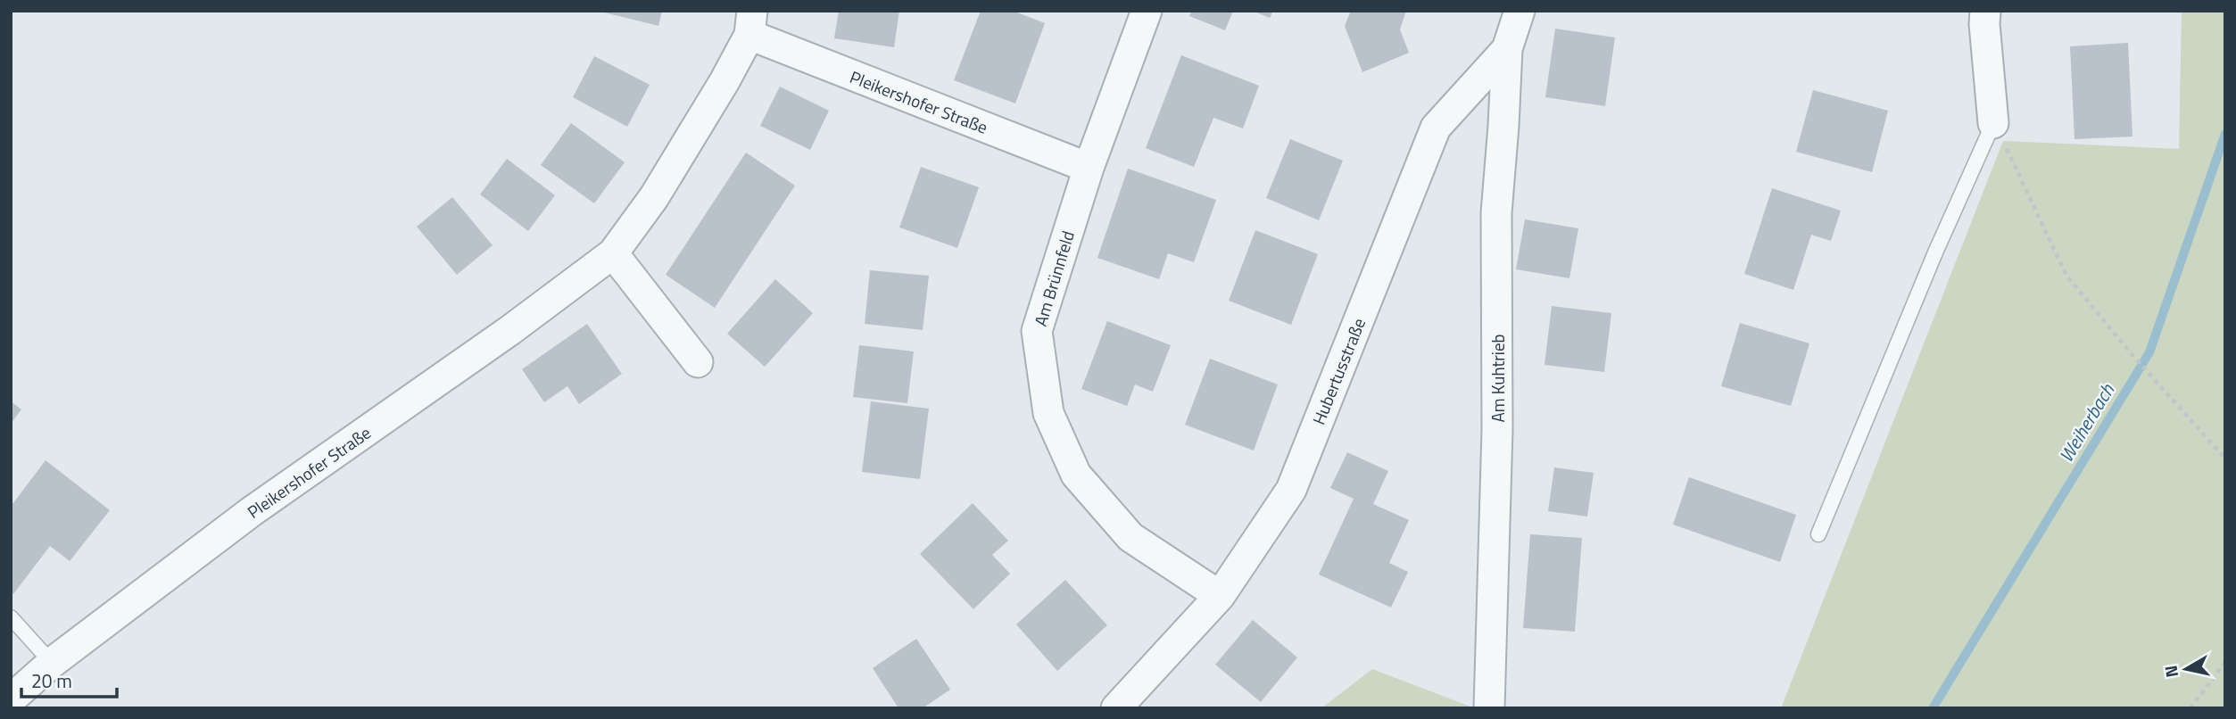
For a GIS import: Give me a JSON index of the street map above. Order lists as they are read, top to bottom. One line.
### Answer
{"streets":{"street":["Pleikershofer Straße","Am Brünnfeld","Hubertusstraße","Am Kuhtrieb"]},"crossings":[["Pleikershofer Straße","Am Brünnfeld"],["Am Brünnfeld","Hubertusstraße"],["Hubertusstraße","Am Kuhtrieb"]],"water":["Weiherbach"],"scale_bar":"20 m","north":"left"}
